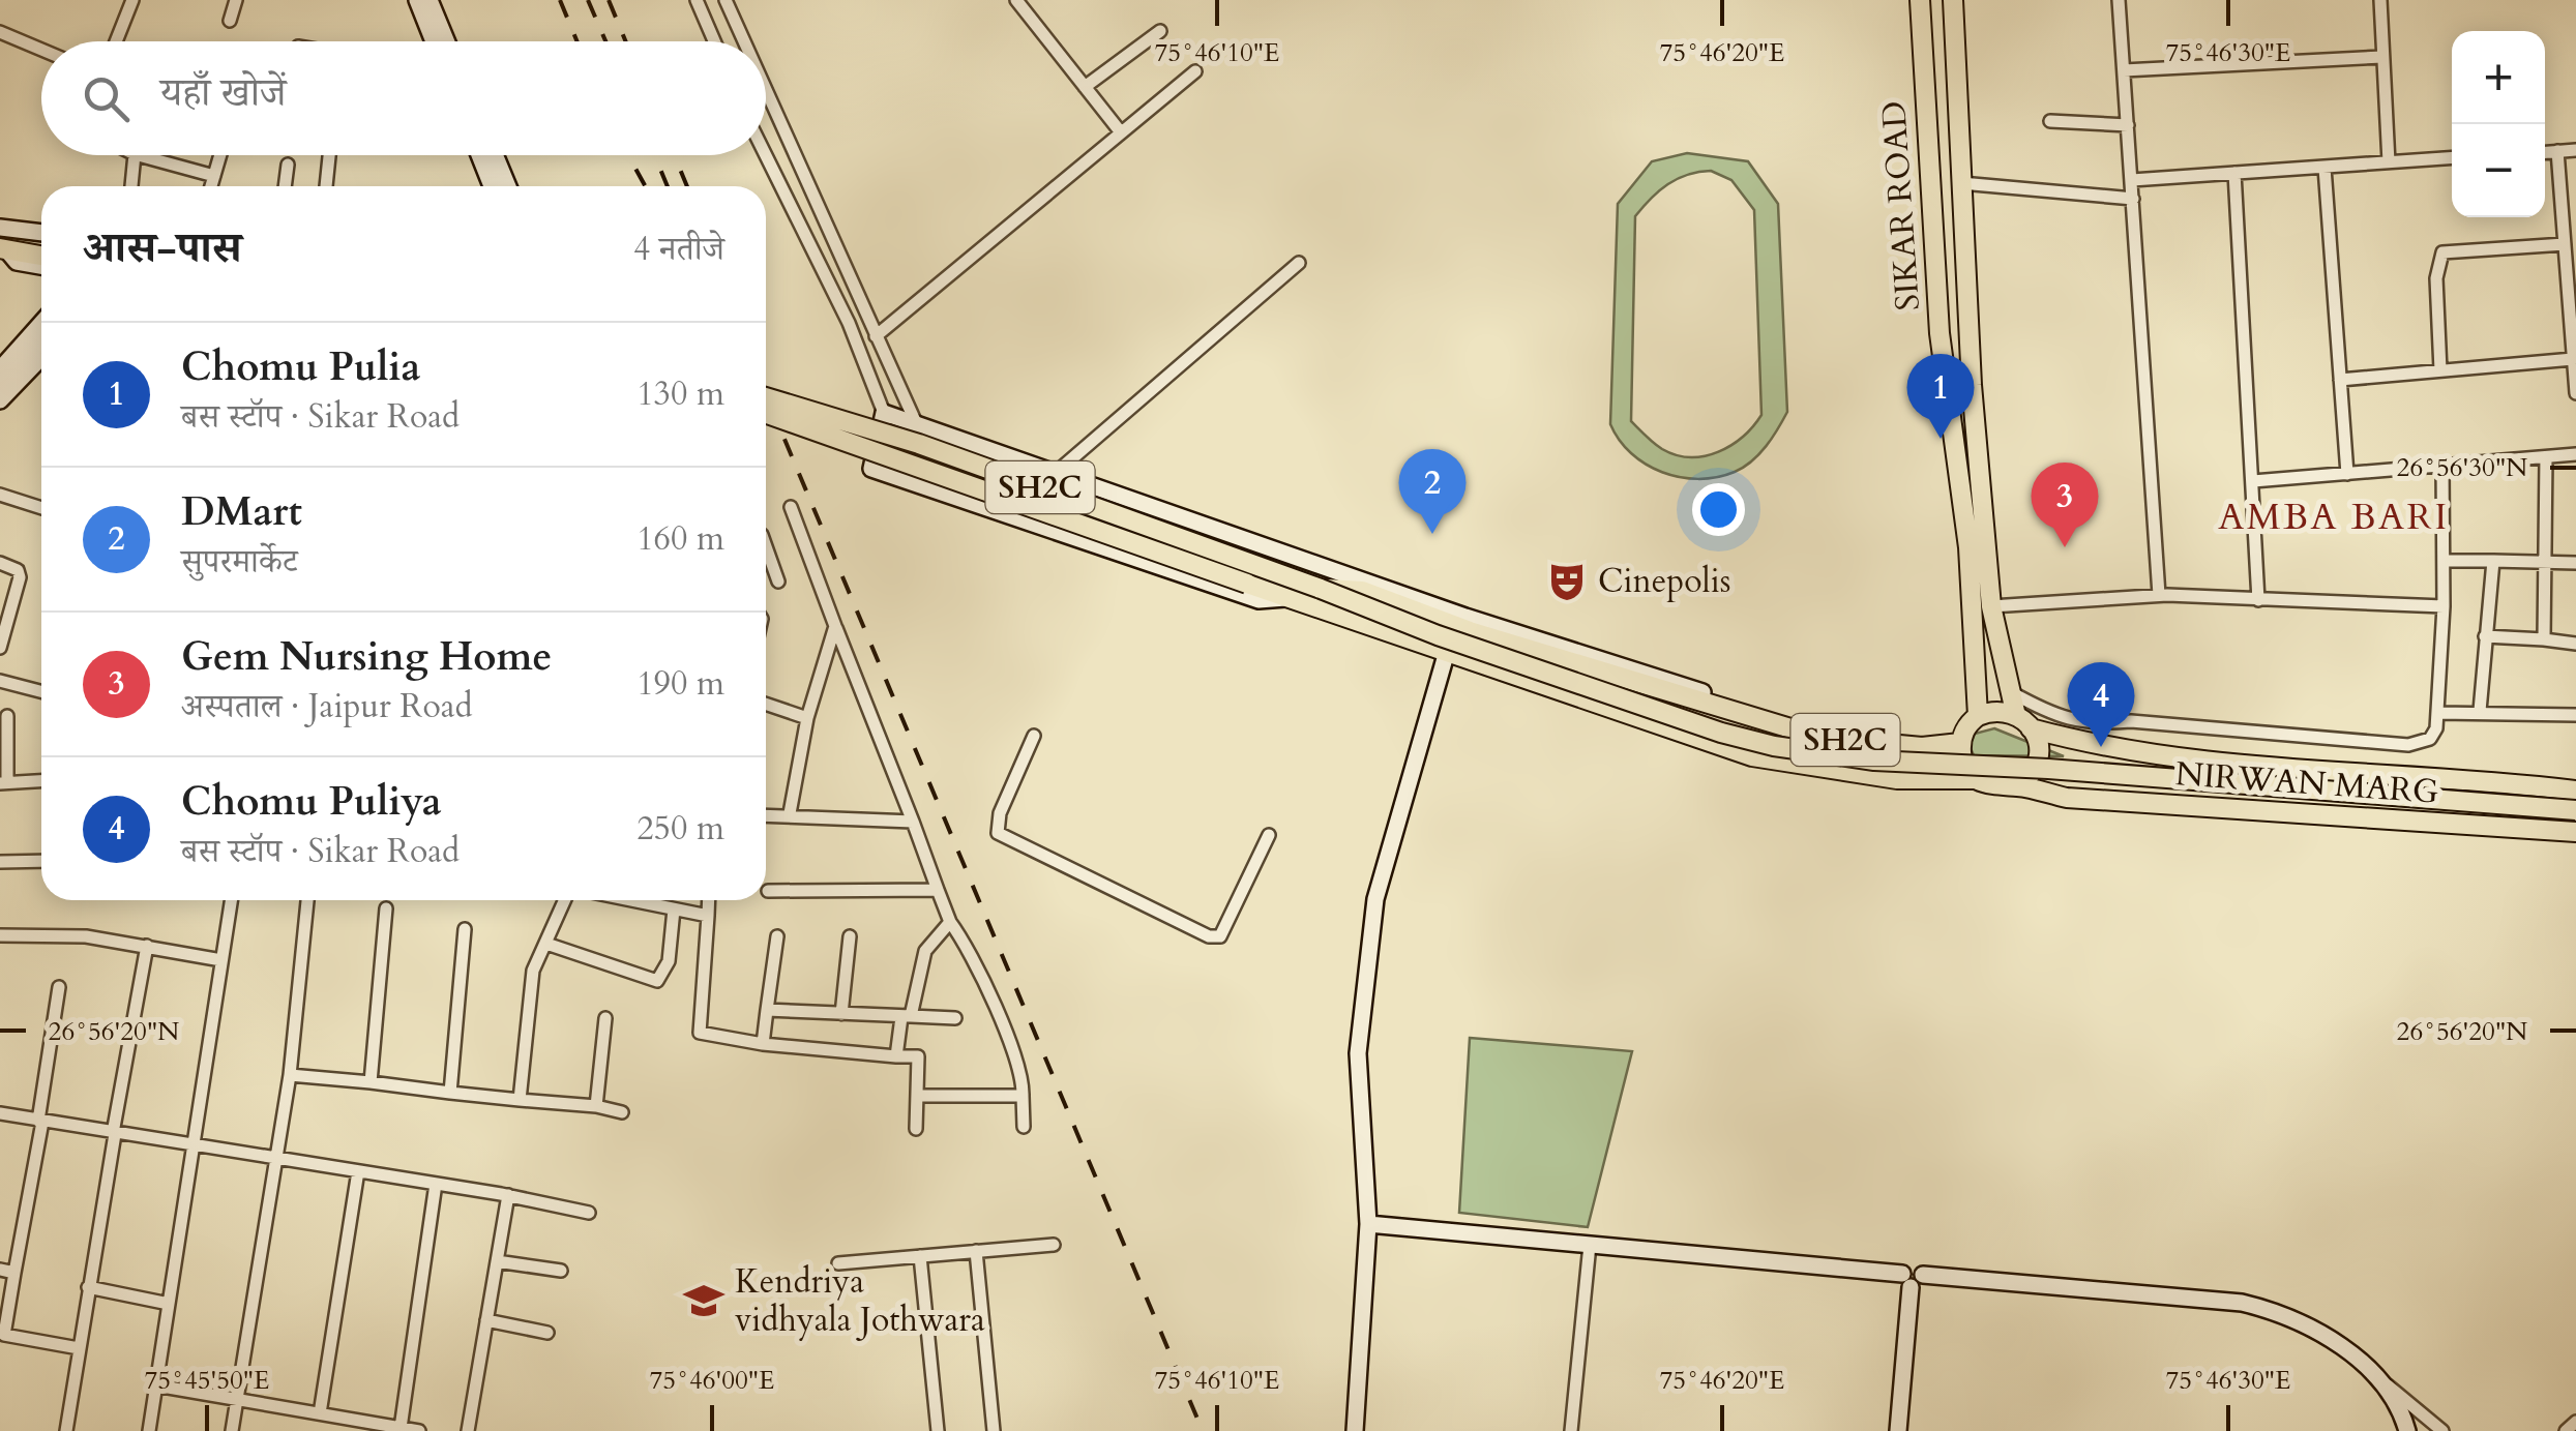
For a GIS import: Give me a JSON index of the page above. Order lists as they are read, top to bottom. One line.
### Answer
{"streets":{"main road":["SIKAR ROAD","SH2C","NIRWAN MARG"]},"crossings":[["SIKAR ROAD","SH2C"],["SIKAR ROAD","NIRWAN MARG"],["SH2C","NIRWAN MARG"]],"districts":["AMBA BARI"],"places":{"theatre":["Cinepolis"],"school or university":["Kendriya vidhyala Jothwara"]},"page":{"map_buttons":["+","−"],"search":"यहाँ खोजें","heading":["आस-पास","4 नतीजे"],"list":[{"mark":"1","name":"Chomu Pulia","note":"बस स्टॉप · Sikar Road","value":"130 m"},{"mark":"2","name":"DMart","note":"सुपरमार्केट","value":"160 m"},{"mark":"3","name":"Gem Nursing Home","note":"अस्पताल · Jaipur Road","value":"190 m"},{"mark":"4","name":"Chomu Puliya","note":"बस स्टॉप · Sikar Road","value":"250 m"}],"pins":["1","2","3","4"]},"coordinates":["75°46'10\"E","75°46'20\"E","75°46'30\"E","26°56'30\"N","26°56'20\"N","75°45'50\"E","75°46'00\"E"]}
